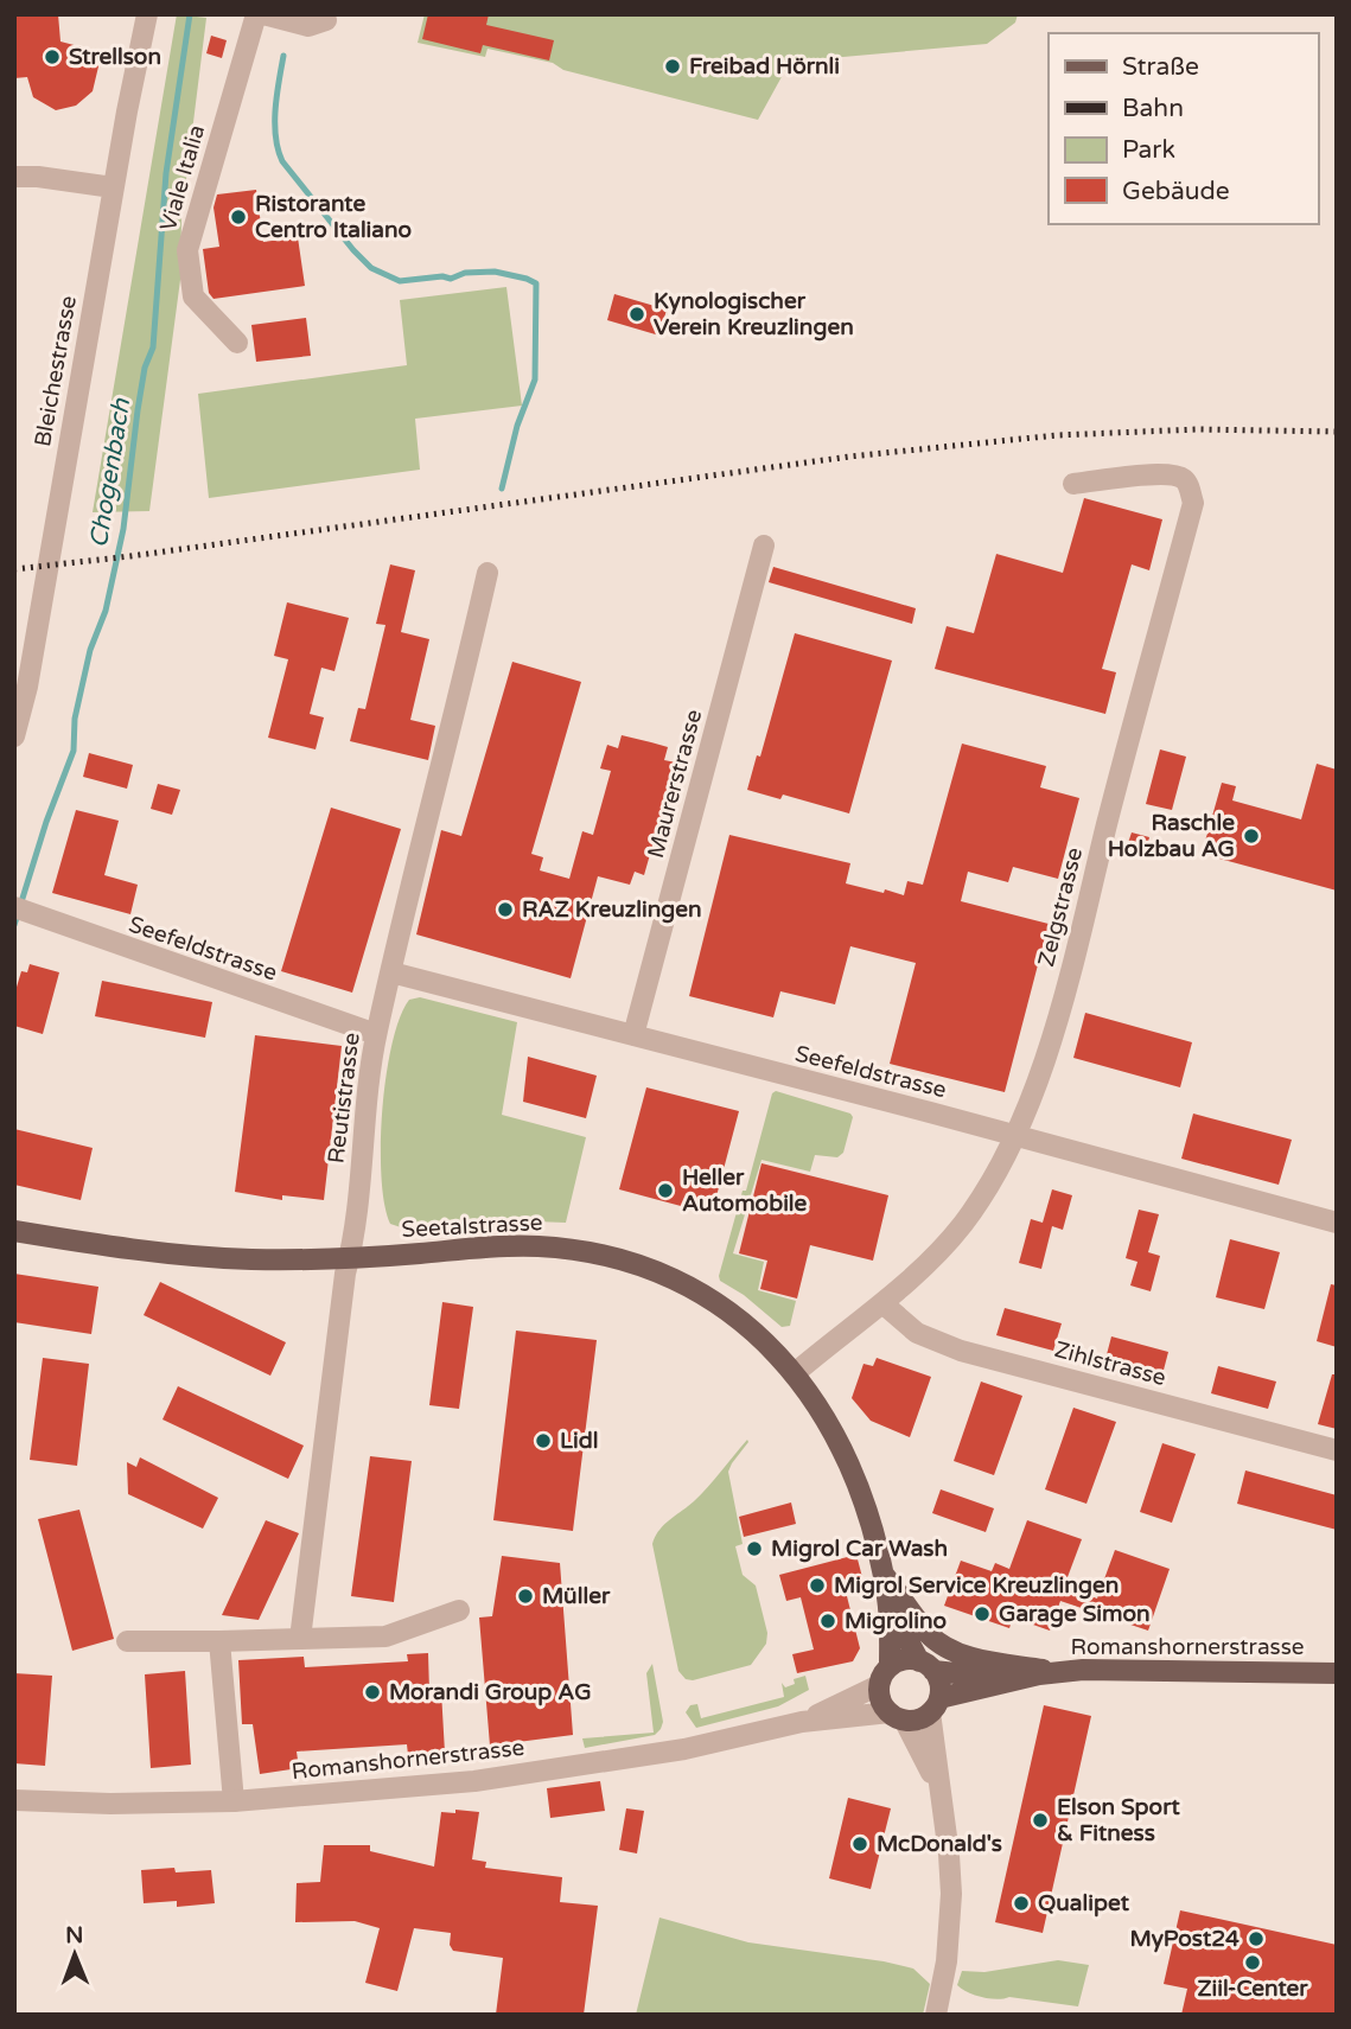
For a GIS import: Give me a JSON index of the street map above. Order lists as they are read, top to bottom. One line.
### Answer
{"streets":{"main road":["Seetalstrasse","Romanshornerstrasse"],"street":["Viale Italia","Bleichestrasse","Maurerstrasse","Zelgstrasse","Seefeldstrasse","Reutistrasse","Zihlstrasse"]},"crossings":[["Maurerstrasse","Seefeldstrasse"],["Zelgstrasse","Seefeldstrasse"],["Zelgstrasse","Seetalstrasse"],["Zelgstrasse","Zihlstrasse"],["Seefeldstrasse","Reutistrasse"],["Reutistrasse","Seetalstrasse"],["Seetalstrasse","Romanshornerstrasse"]],"water":["Chogenbach"],"places":["Strellson","Freibad Hörnli","Ristorante Centro Italiano","Kynologischer Verein Kreuzlingen","Raschle Holzbau AG","RAZ Kreuzlingen","Heller Automobile","Lidl","Migrol Car Wash","Migrol Service Kreuzlingen","Müller","Garage Simon","Migrolino","Morandi Group AG","Elson Sport & Fitness","McDonald's","Qualipet","MyPost24","Ziil-Center"],"legend":["Straße","Bahn","Park","Gebäude"],"north":"top"}
